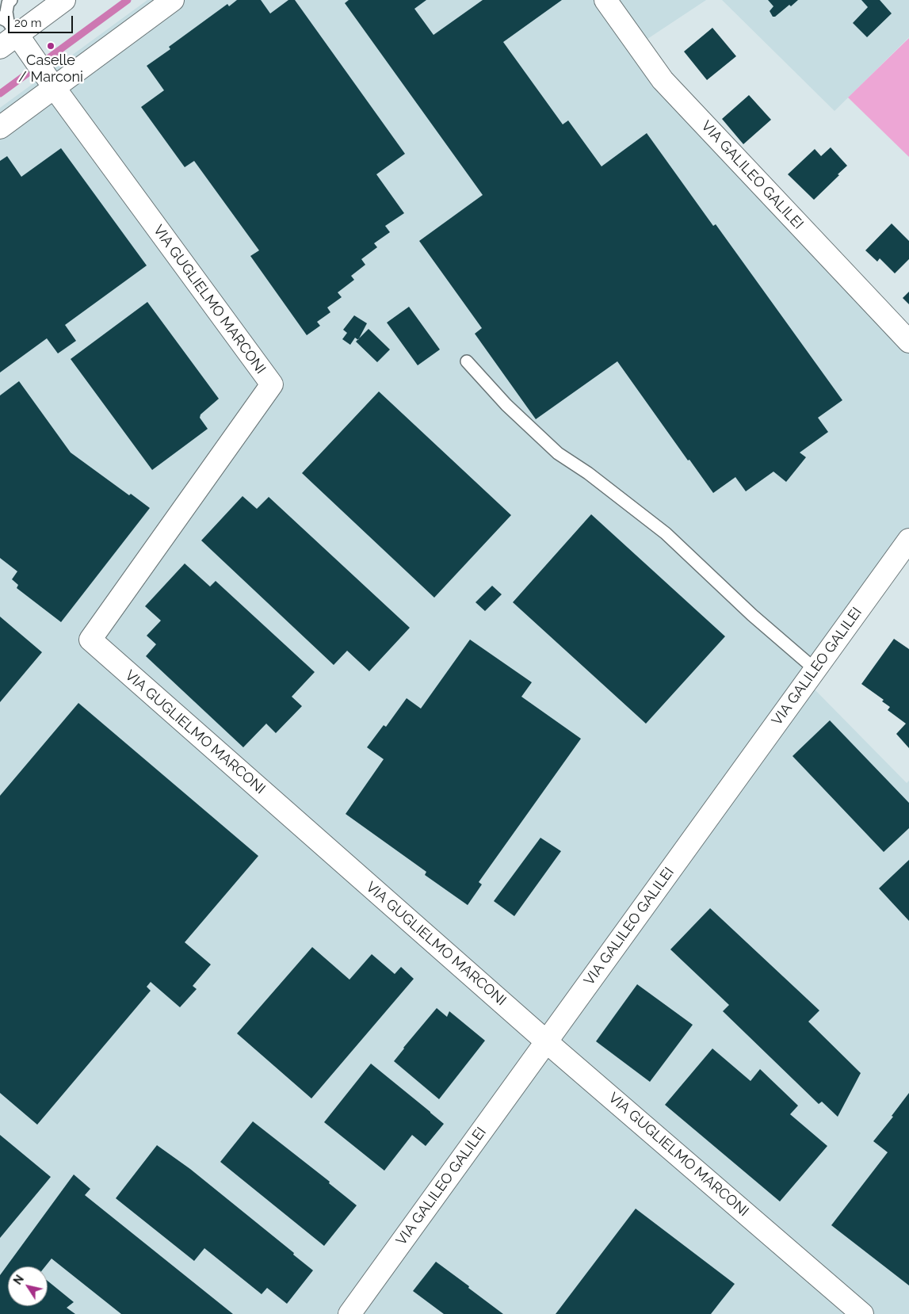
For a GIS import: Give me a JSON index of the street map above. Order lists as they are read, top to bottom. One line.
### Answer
{"streets":{"street":["VIA GALILEO GALILEI","VIA GUGLIELMO MARCONI"]},"crossings":[["VIA GALILEO GALILEI","VIA GUGLIELMO MARCONI"]],"places":["Caselle / Marconi"],"scale_bar":"20 m","north":"top left"}
